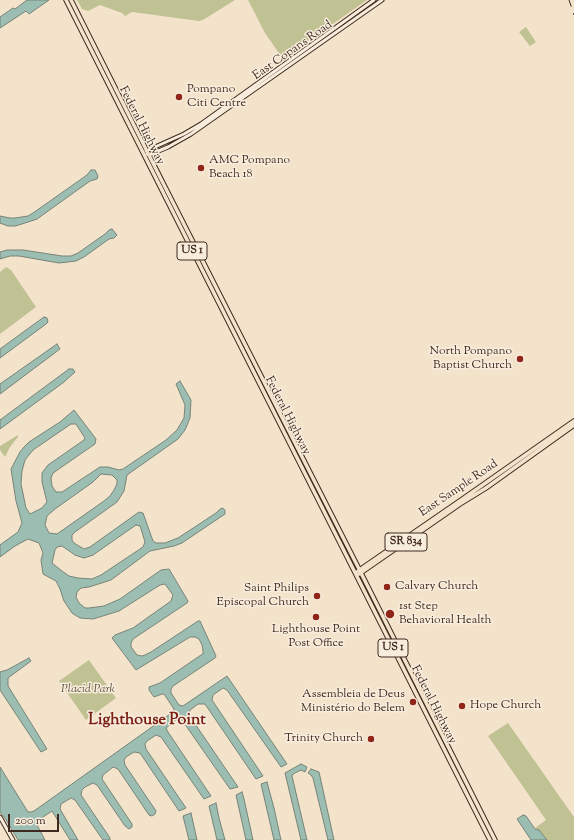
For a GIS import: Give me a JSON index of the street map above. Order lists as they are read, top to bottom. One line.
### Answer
{"streets":{"main road":["East Copans Road","Federal Highway","US 1","East Sample Road","SR 834"]},"crossings":[["East Copans Road","Federal Highway"],["Federal Highway","East Sample Road"]],"districts":["Lighthouse Point"],"parks":["Placid Park"],"places":["Pompano Citi Centre","AMC Pompano Beach 18","North Pompano Baptist Church","Calvary Church","Saint Philips Episcopal Church","1st Step Behavioral Health","Lighthouse Point Post Office","Assembleia de Deus Ministério do Belem","Hope Church","Trinity Church"],"scale_bar":"200 m"}
